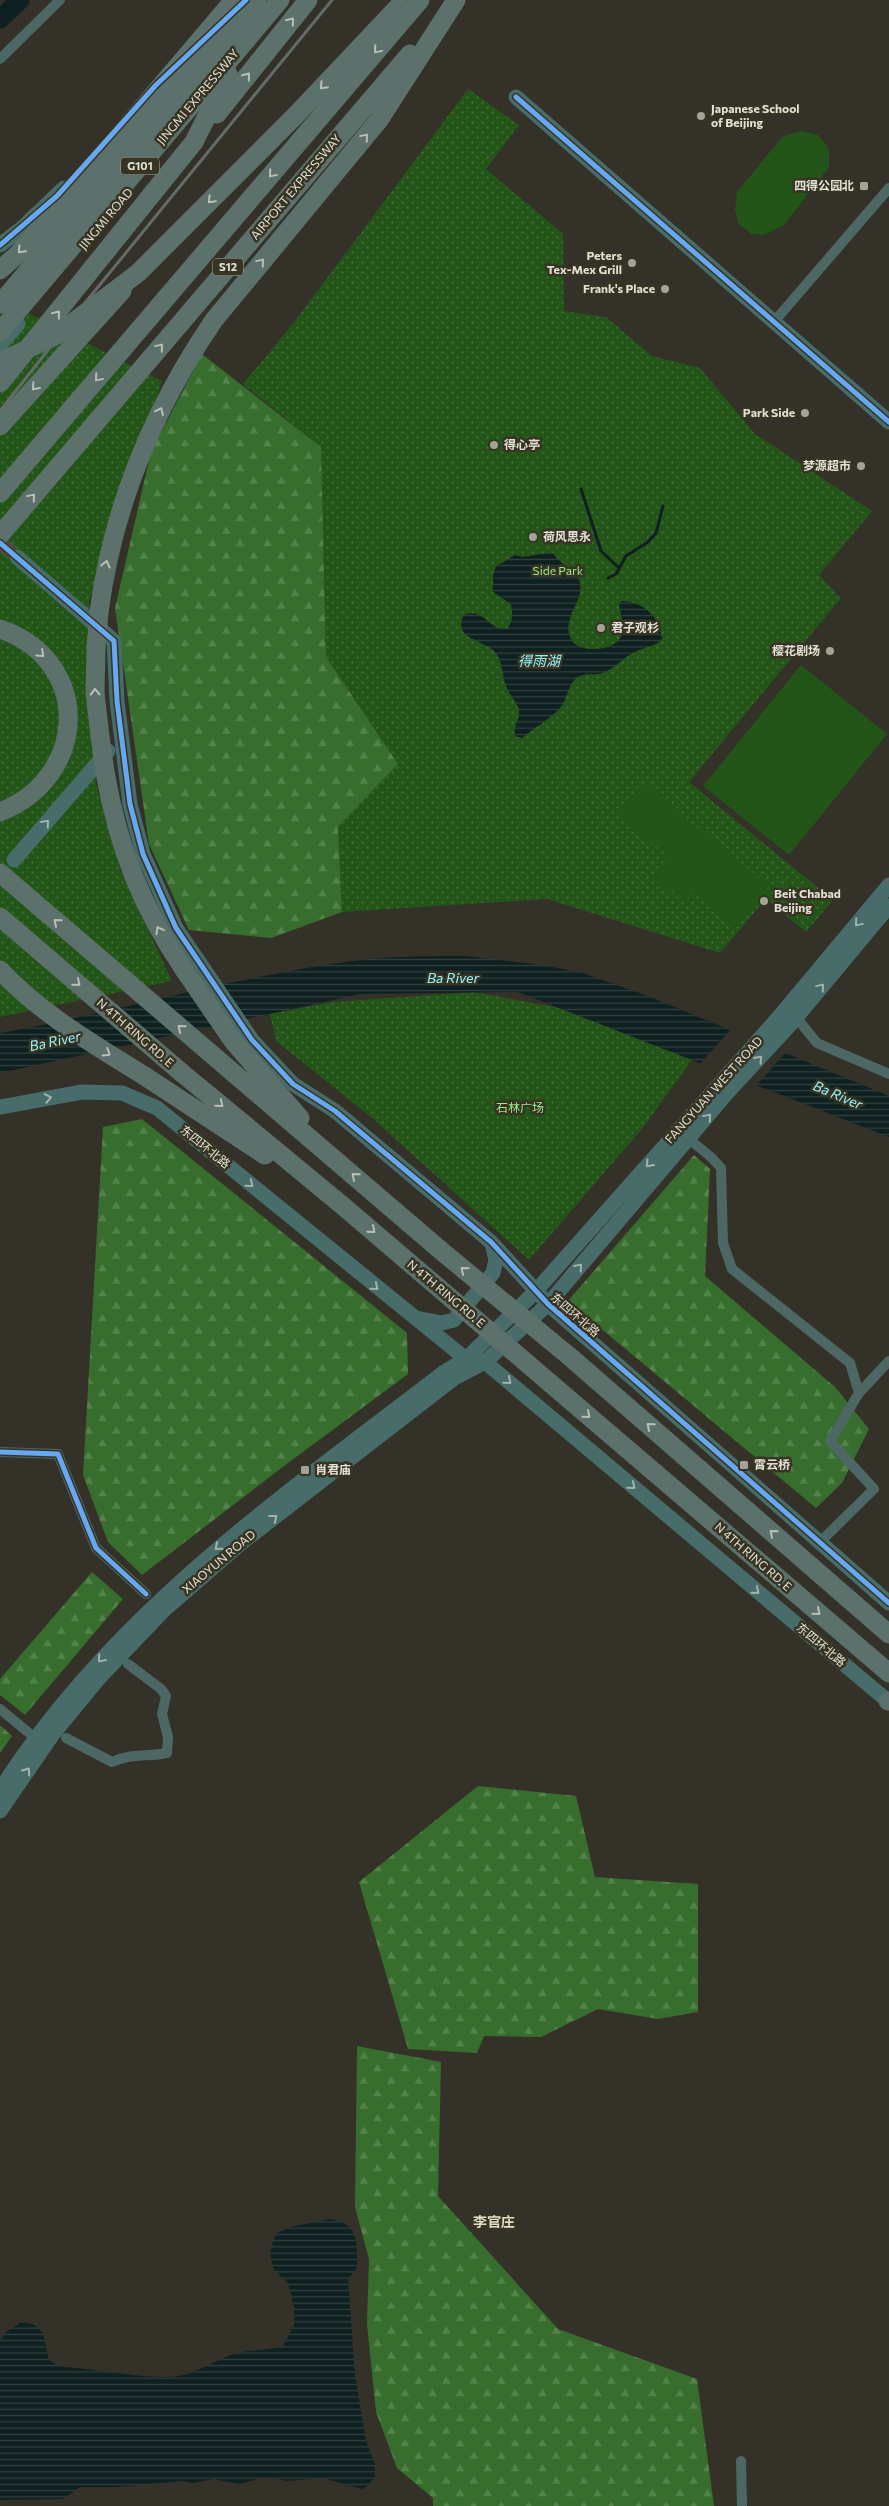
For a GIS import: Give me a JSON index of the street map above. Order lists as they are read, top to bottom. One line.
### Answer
{"streets":{"highway":["JINGMI EXPRESSWAY","G101","AIRPORT EXPRESSWAY","S12","N 4TH RING RD. E"],"street":["JINGMI ROAD","FANGYUAN WEST ROAD","东四环北路","XIAOYUN ROAD"]},"crossings":[["JINGMI EXPRESSWAY","G101"],["FANGYUAN WEST ROAD","东四环北路"],["FANGYUAN WEST ROAD","XIAOYUN ROAD"],["东四环北路","XIAOYUN ROAD"]],"districts":["李官庄"],"water":["得雨湖","Ba River"],"parks":["Side Park","石林广场"],"places":{"other":["Japanese School of Beijing","Peters Tex-Mex Grill","Frank's Place","Park Side","得心亭","梦源超市","荷风思永","君子观杉","樱花剧场","Beit Chabad Beijing"],"transit":["四得公园北","霄云桥","肖君庙"]}}
